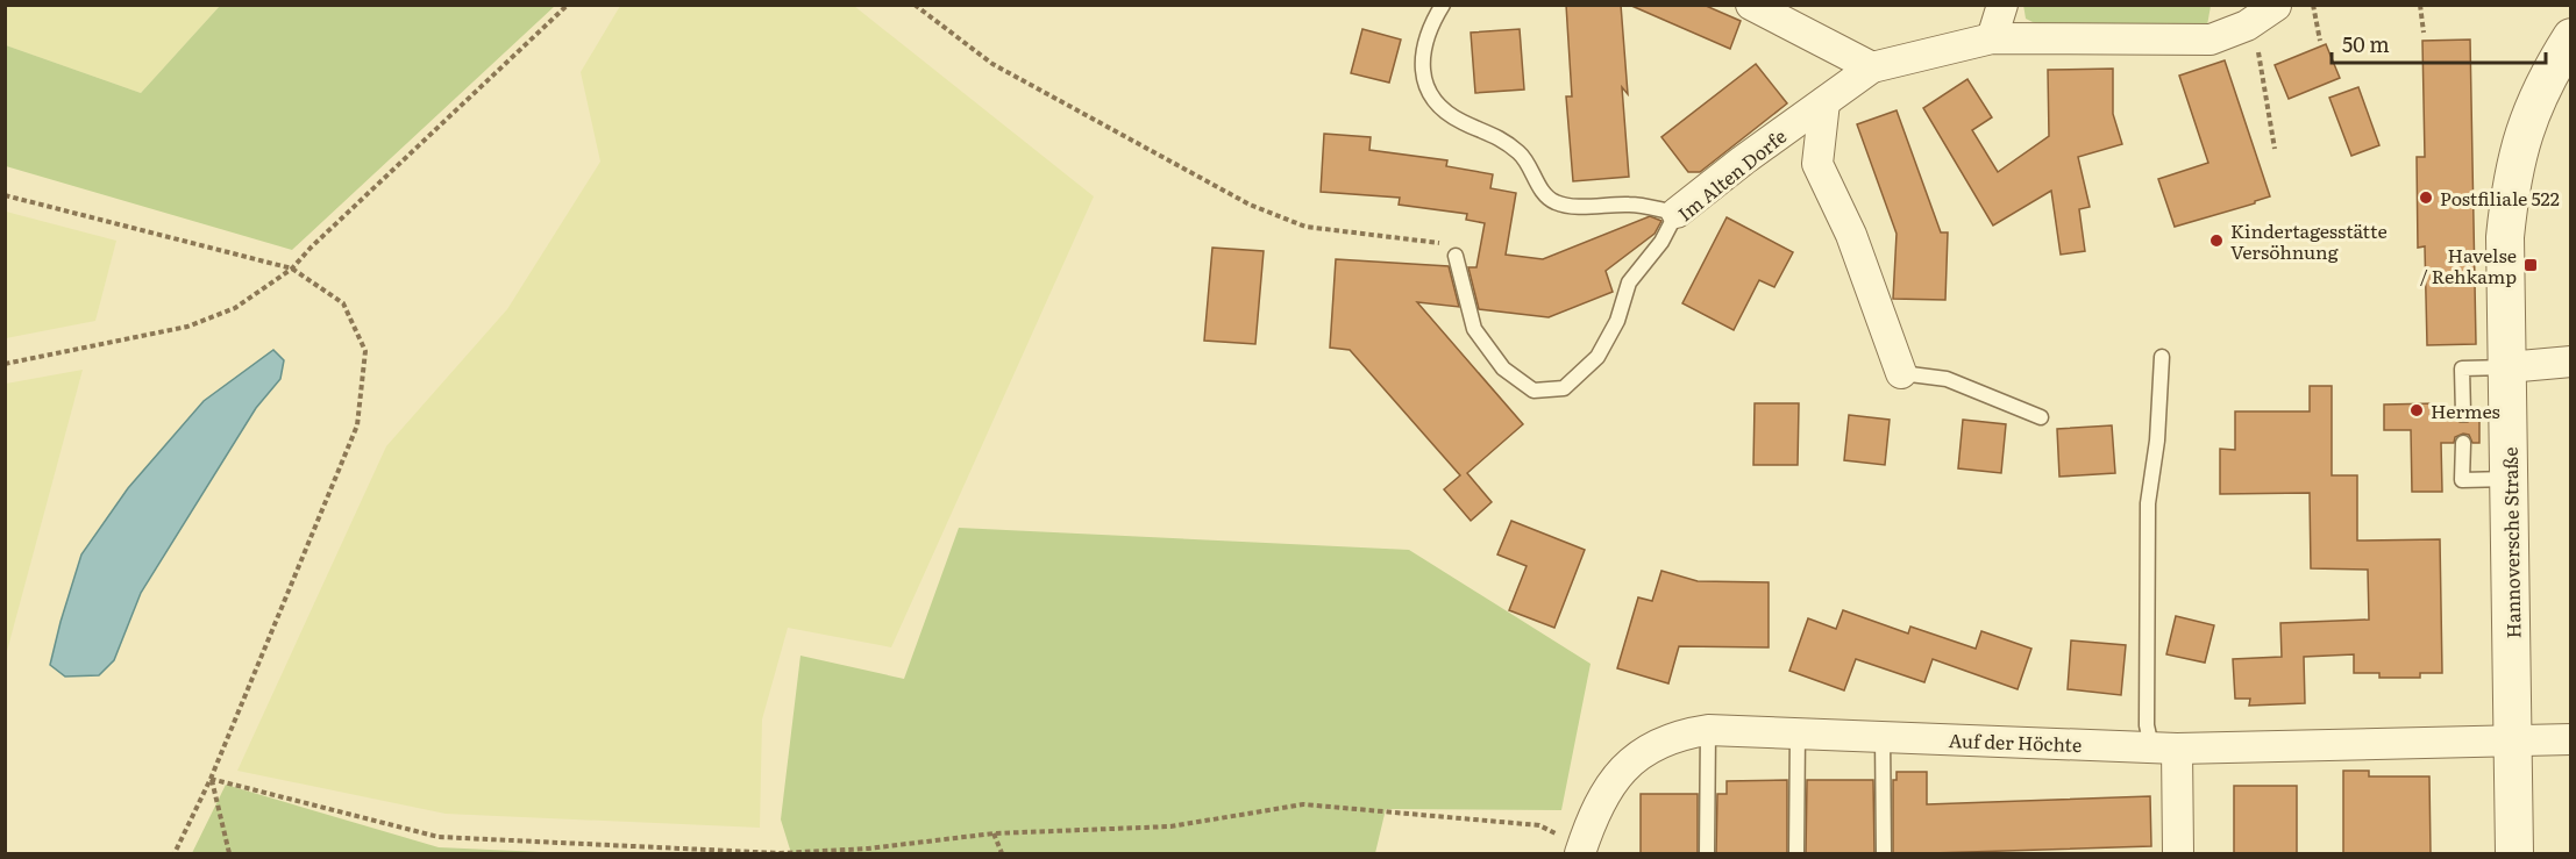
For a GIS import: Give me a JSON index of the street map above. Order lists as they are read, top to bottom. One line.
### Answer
{"streets":{"street":["Im Alten Dorfe","Hannoversche Straße","Auf der Höchte"]},"crossings":[["Hannoversche Straße","Auf der Höchte"]],"places":{"other":["Postfiliale 522","Kindertagesstätte Versöhnung","Hermes"],"transit":["Havelse / Rehkamp"]},"scale_bar":"50 m"}
